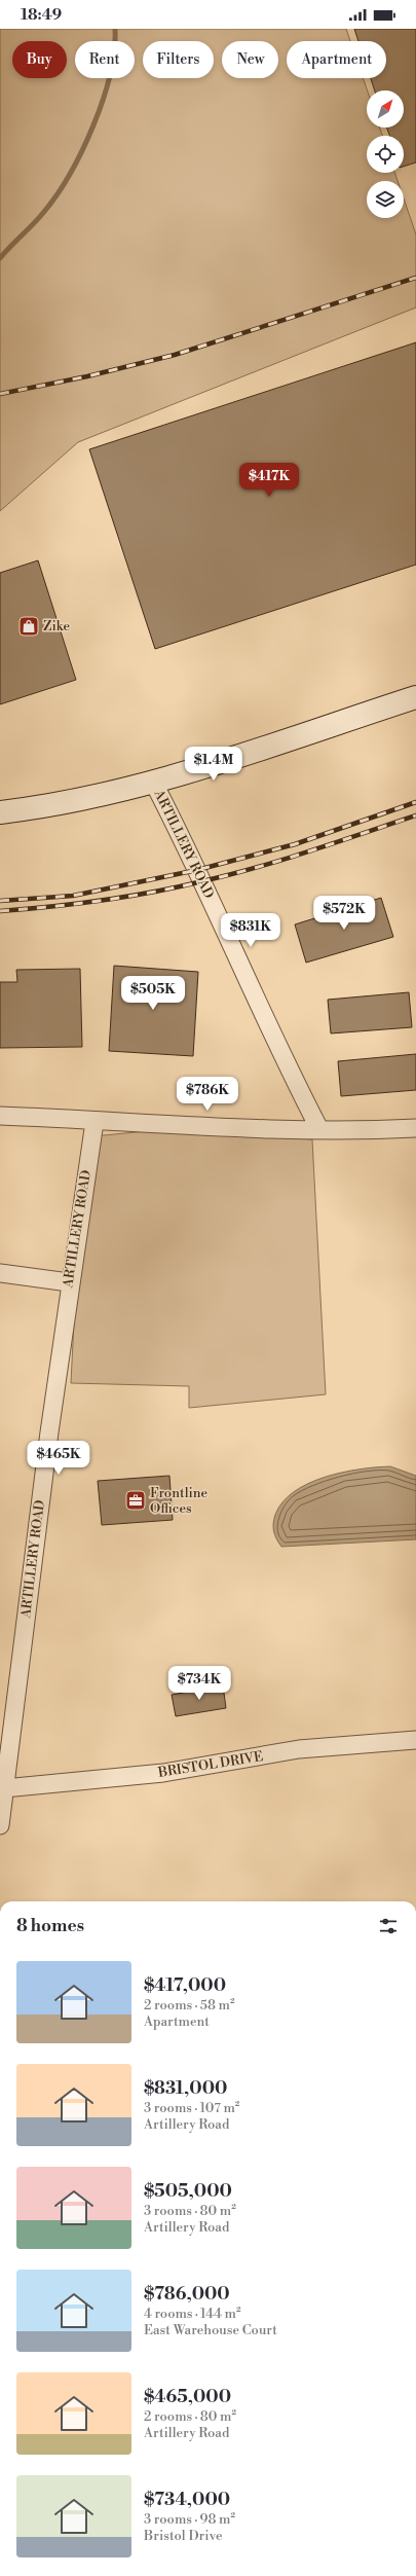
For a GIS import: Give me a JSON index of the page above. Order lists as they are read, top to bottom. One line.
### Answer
{"streets":{"street":["ARTILLERY ROAD","BRISTOL DRIVE"]},"crossings":[["ARTILLERY ROAD","BRISTOL DRIVE"]],"places":{"shop":["Zike"],"office":["Frontline Offices"]},"north":"top right","page":{"status":"18:49","chip":["Buy","Rent","Filters","New","Apartment"],"price":["$417K","$1.4M","$572K","$831K","$505K","$786K","$465K","$734K"],"heading":"8 homes","list":[{"name":"$417,000","note":"2 rooms · 58 m² · Apartment"},{"name":"$831,000","note":"3 rooms · 107 m² · Artillery Road"},{"name":"$505,000","note":"3 rooms · 80 m² · Artillery Road"},{"name":"$786,000","note":"4 rooms · 144 m² · East Warehouse Court"},{"name":"$465,000","note":"2 rooms · 80 m² · Artillery Road"},{"name":"$734,000","note":"3 rooms · 98 m² · Bristol Drive"}]}}
